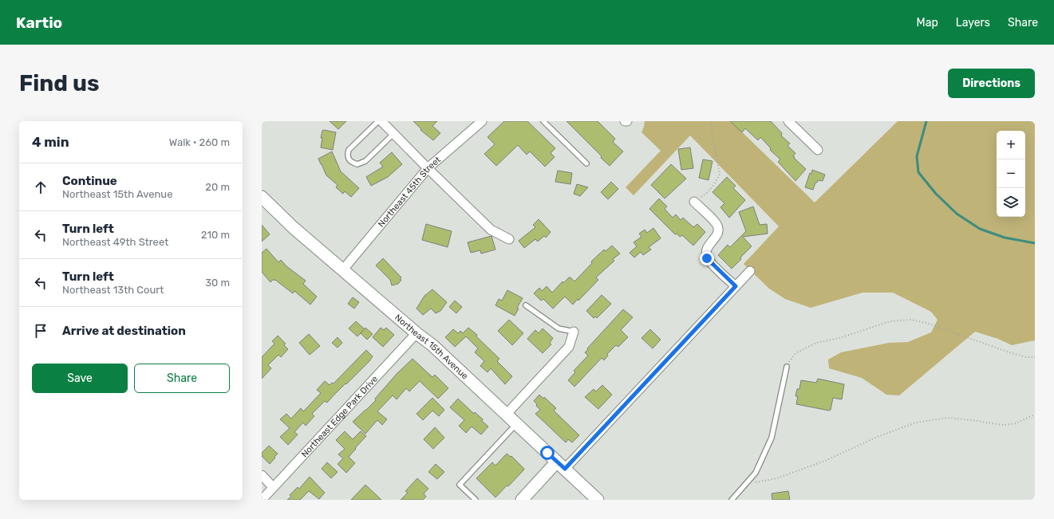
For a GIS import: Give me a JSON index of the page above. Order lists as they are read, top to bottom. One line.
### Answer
{"streets":{"street":["Northeast 45th Street","Northeast 15th Avenue","Northeast Edge Park Drive"]},"crossings":[["Northeast 45th Street","Northeast 15th Avenue"],["Northeast 15th Avenue","Northeast Edge Park Drive"]],"page":{"header":"Kartio","nav":["Map","Layers","Share"],"buttons":["Directions",["Save","Share"]],"title":"Find us","heading":["4 min","Walk · 260 m"],"map_buttons":["+","−"],"list":[["Continue","Northeast 15th Avenue","20 m"],["Turn left","Northeast 49th Street","210 m"],["Turn left","Northeast 13th Court","30 m"],"Arrive at destination"]}}
